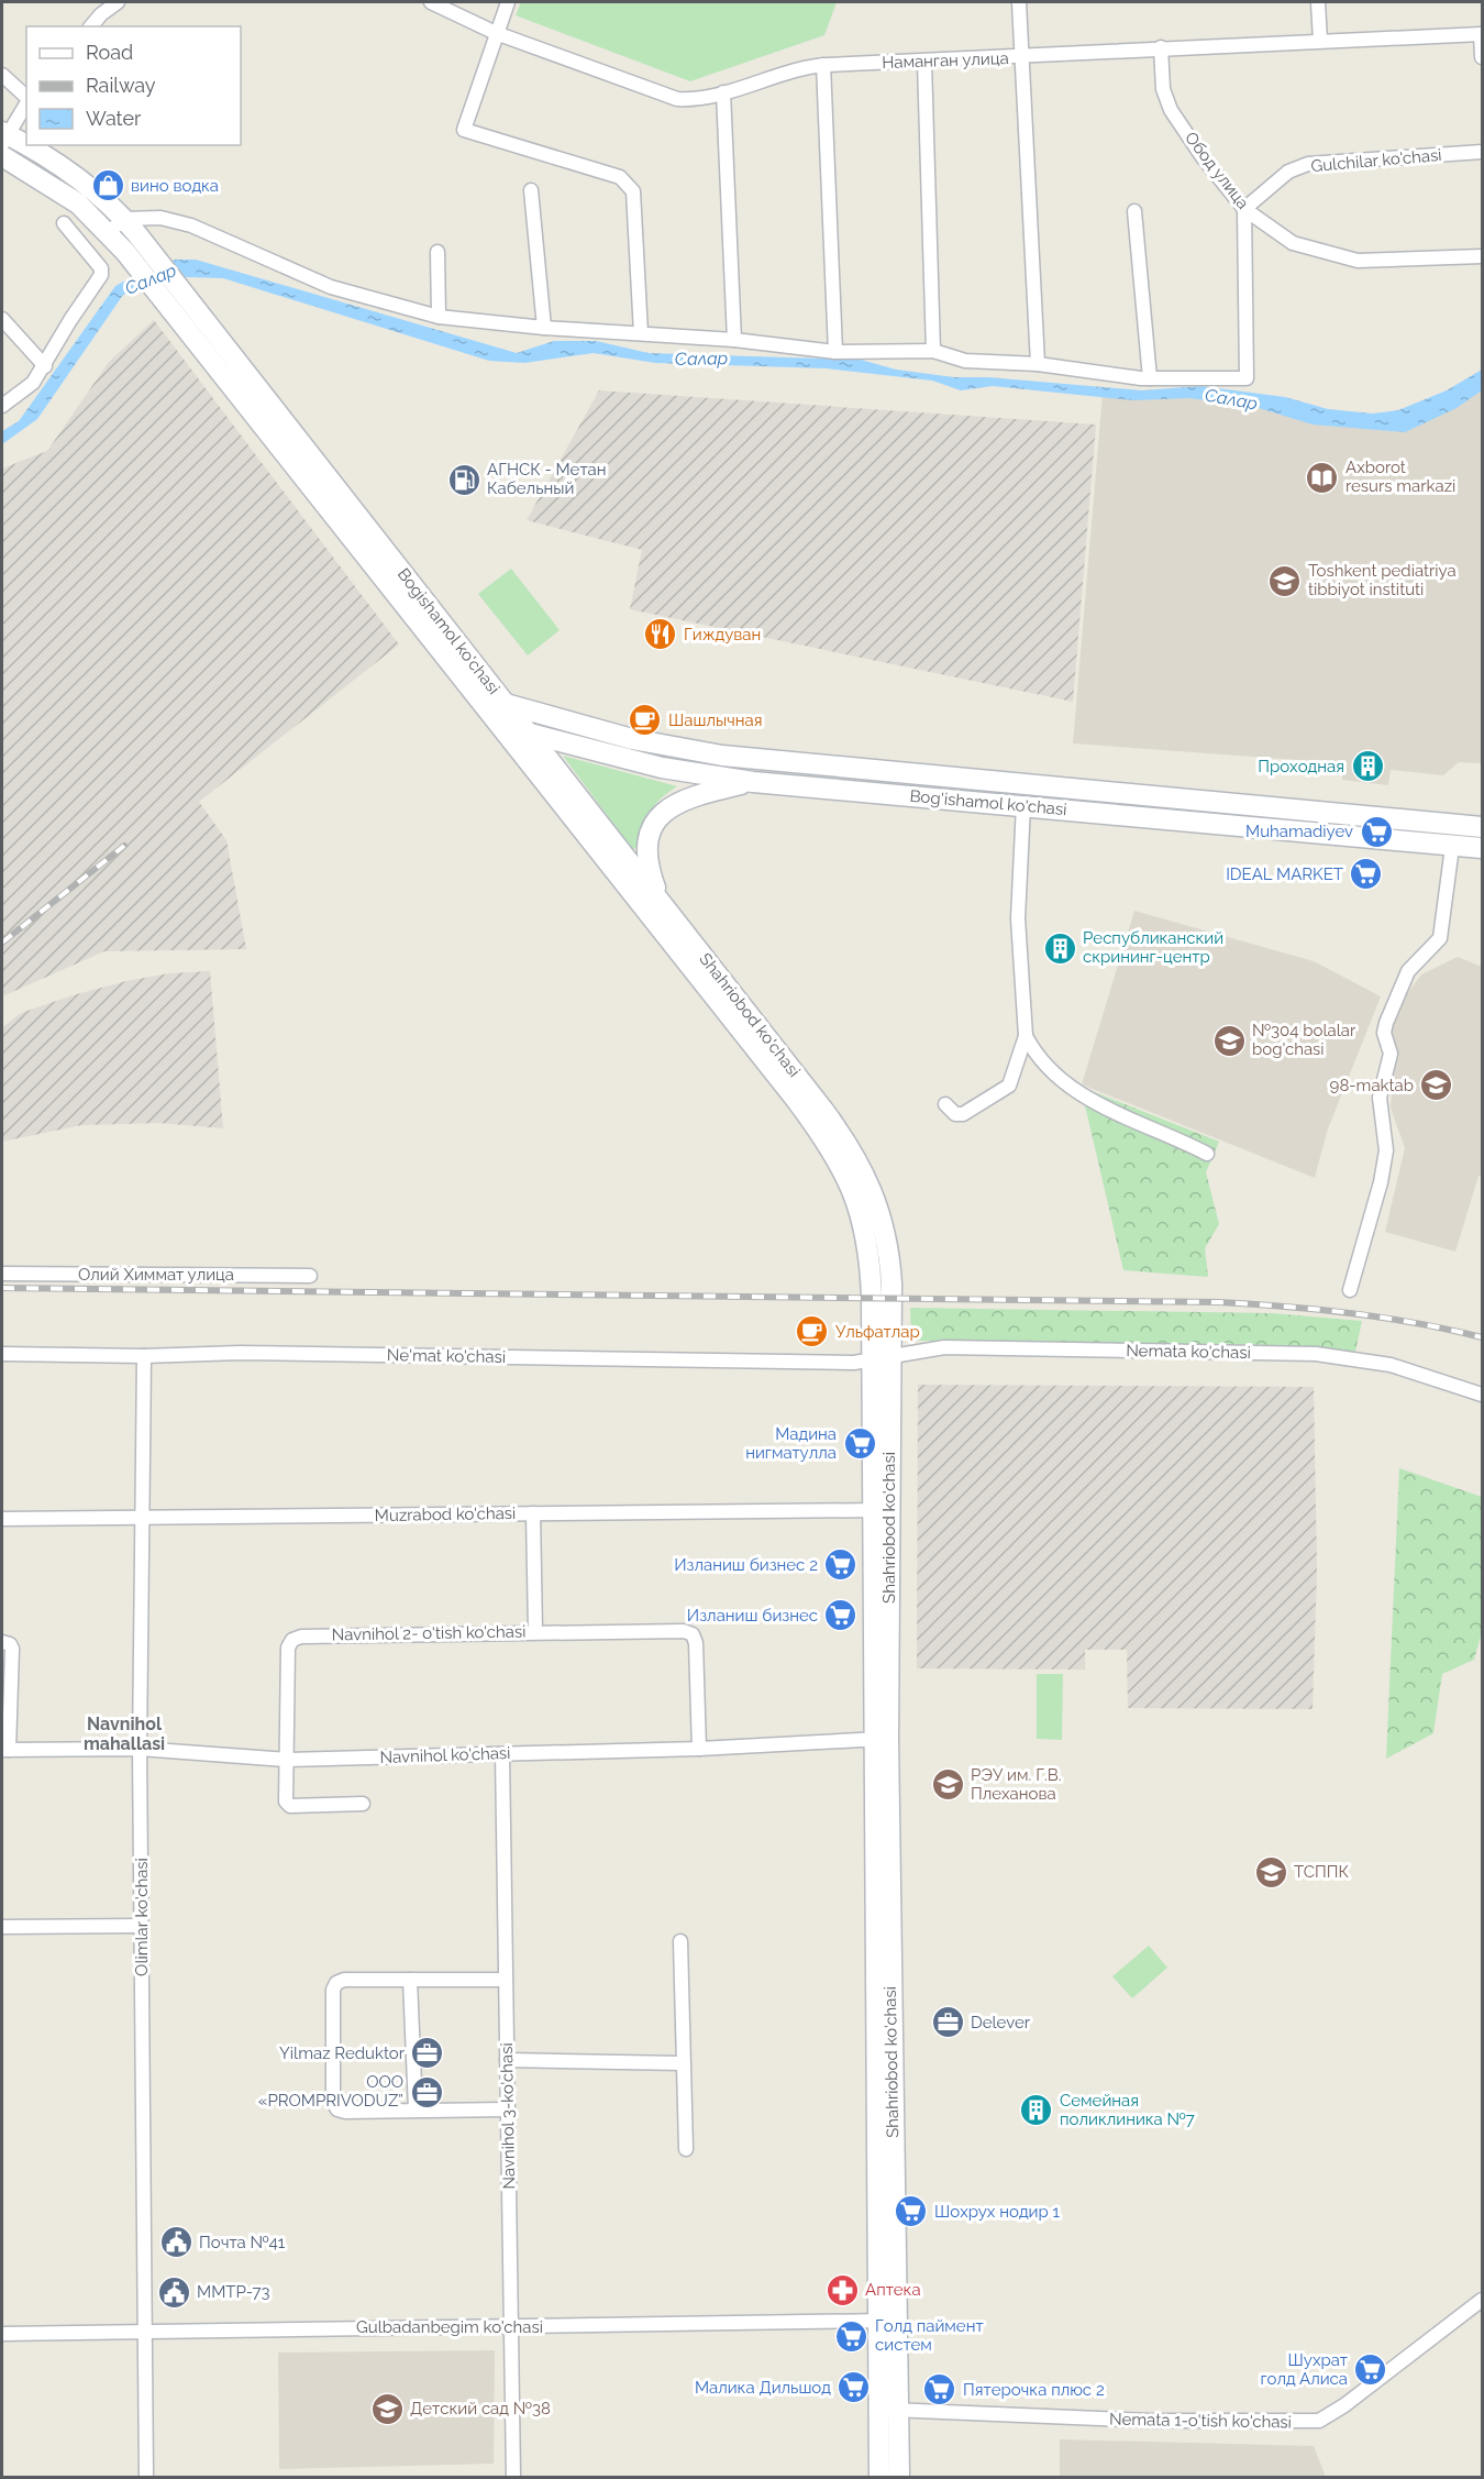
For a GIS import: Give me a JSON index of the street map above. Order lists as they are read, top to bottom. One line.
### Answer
{"streets":{"main road":["Bogishamol ko'chasi","Bog'ishamol ko'chasi","Shahriobod ko'chasi"],"street":["Наманган улица","Gulchilar ko'chasi","Обод улица","Олий Химмат улица","Nemata ko'chasi","Ne'mat ko'chasi","Muzrabod ko'chasi","Navnihol 2- o'tish ko'chasi","Navnihol ko'chasi","Olimlar ko'chasi","Navnihol 3-ko'chasi","Gulbadanbegim ko'chasi","Nemata 1-o'tish ko'chasi"]},"crossings":[["Наманган улица","Обод улица"],["Gulchilar ko'chasi","Обод улица"],["Bogishamol ko'chasi","Bog'ishamol ko'chasi"],["Bogishamol ko'chasi","Shahriobod ko'chasi"],["Bog'ishamol ko'chasi","Shahriobod ko'chasi"],["Shahriobod ko'chasi","Nemata ko'chasi"],["Shahriobod ko'chasi","Ne'mat ko'chasi"],["Shahriobod ko'chasi","Muzrabod ko'chasi"],["Shahriobod ko'chasi","Navnihol ko'chasi"],["Shahriobod ko'chasi","Gulbadanbegim ko'chasi"],["Shahriobod ko'chasi","Nemata 1-o'tish ko'chasi"],["Nemata ko'chasi","Ne'mat ko'chasi"],["Ne'mat ko'chasi","Olimlar ko'chasi"],["Muzrabod ko'chasi","Olimlar ko'chasi"],["Navnihol 2- o'tish ko'chasi","Navnihol ko'chasi"],["Navnihol ko'chasi","Olimlar ko'chasi"],["Navnihol ko'chasi","Navnihol 3-ko'chasi"],["Olimlar ko'chasi","Gulbadanbegim ko'chasi"],["Navnihol 3-ko'chasi","Gulbadanbegim ko'chasi"]],"districts":["Navnihol mahallasi"],"water":["Салар"],"places":{"shop":["вино водка"],"library":["Axborot resurs markazi"],"fuel station":["АГНСК - Метан Кабельный"],"school or university":["Toshkent pediatriya tibbiyot instituti","№304 bolalar bog'chasi","98-maktab","РЭУ им. Г.В. Плеханова","ТСППК","Детский сад №38"],"restaurant":["Гиждуван"],"cafe":["Шашлычная","Ульфатлар"],"building":["Проходная","Республиканский скрининг-центр","Cемейная поликлиника №7"],"supermarket":["Muhamadiyev","IDEAL MARKET","Мадина нигматулла","Изланиш бизнес 2","Изланиш бизнес","Шохрух нодир 1","Голд паймент систем","Шухрат голд Алиса","Малика Дильшод","Пятерочка плюс 2"],"office":["Delever","Yilmaz Reduktor","ООО «PROMPRIVODUZ”"],"public building":["Почта №41","MMTP-73"],"pharmacy":["Аптека"]},"legend":["Road","Railway","Water"]}
